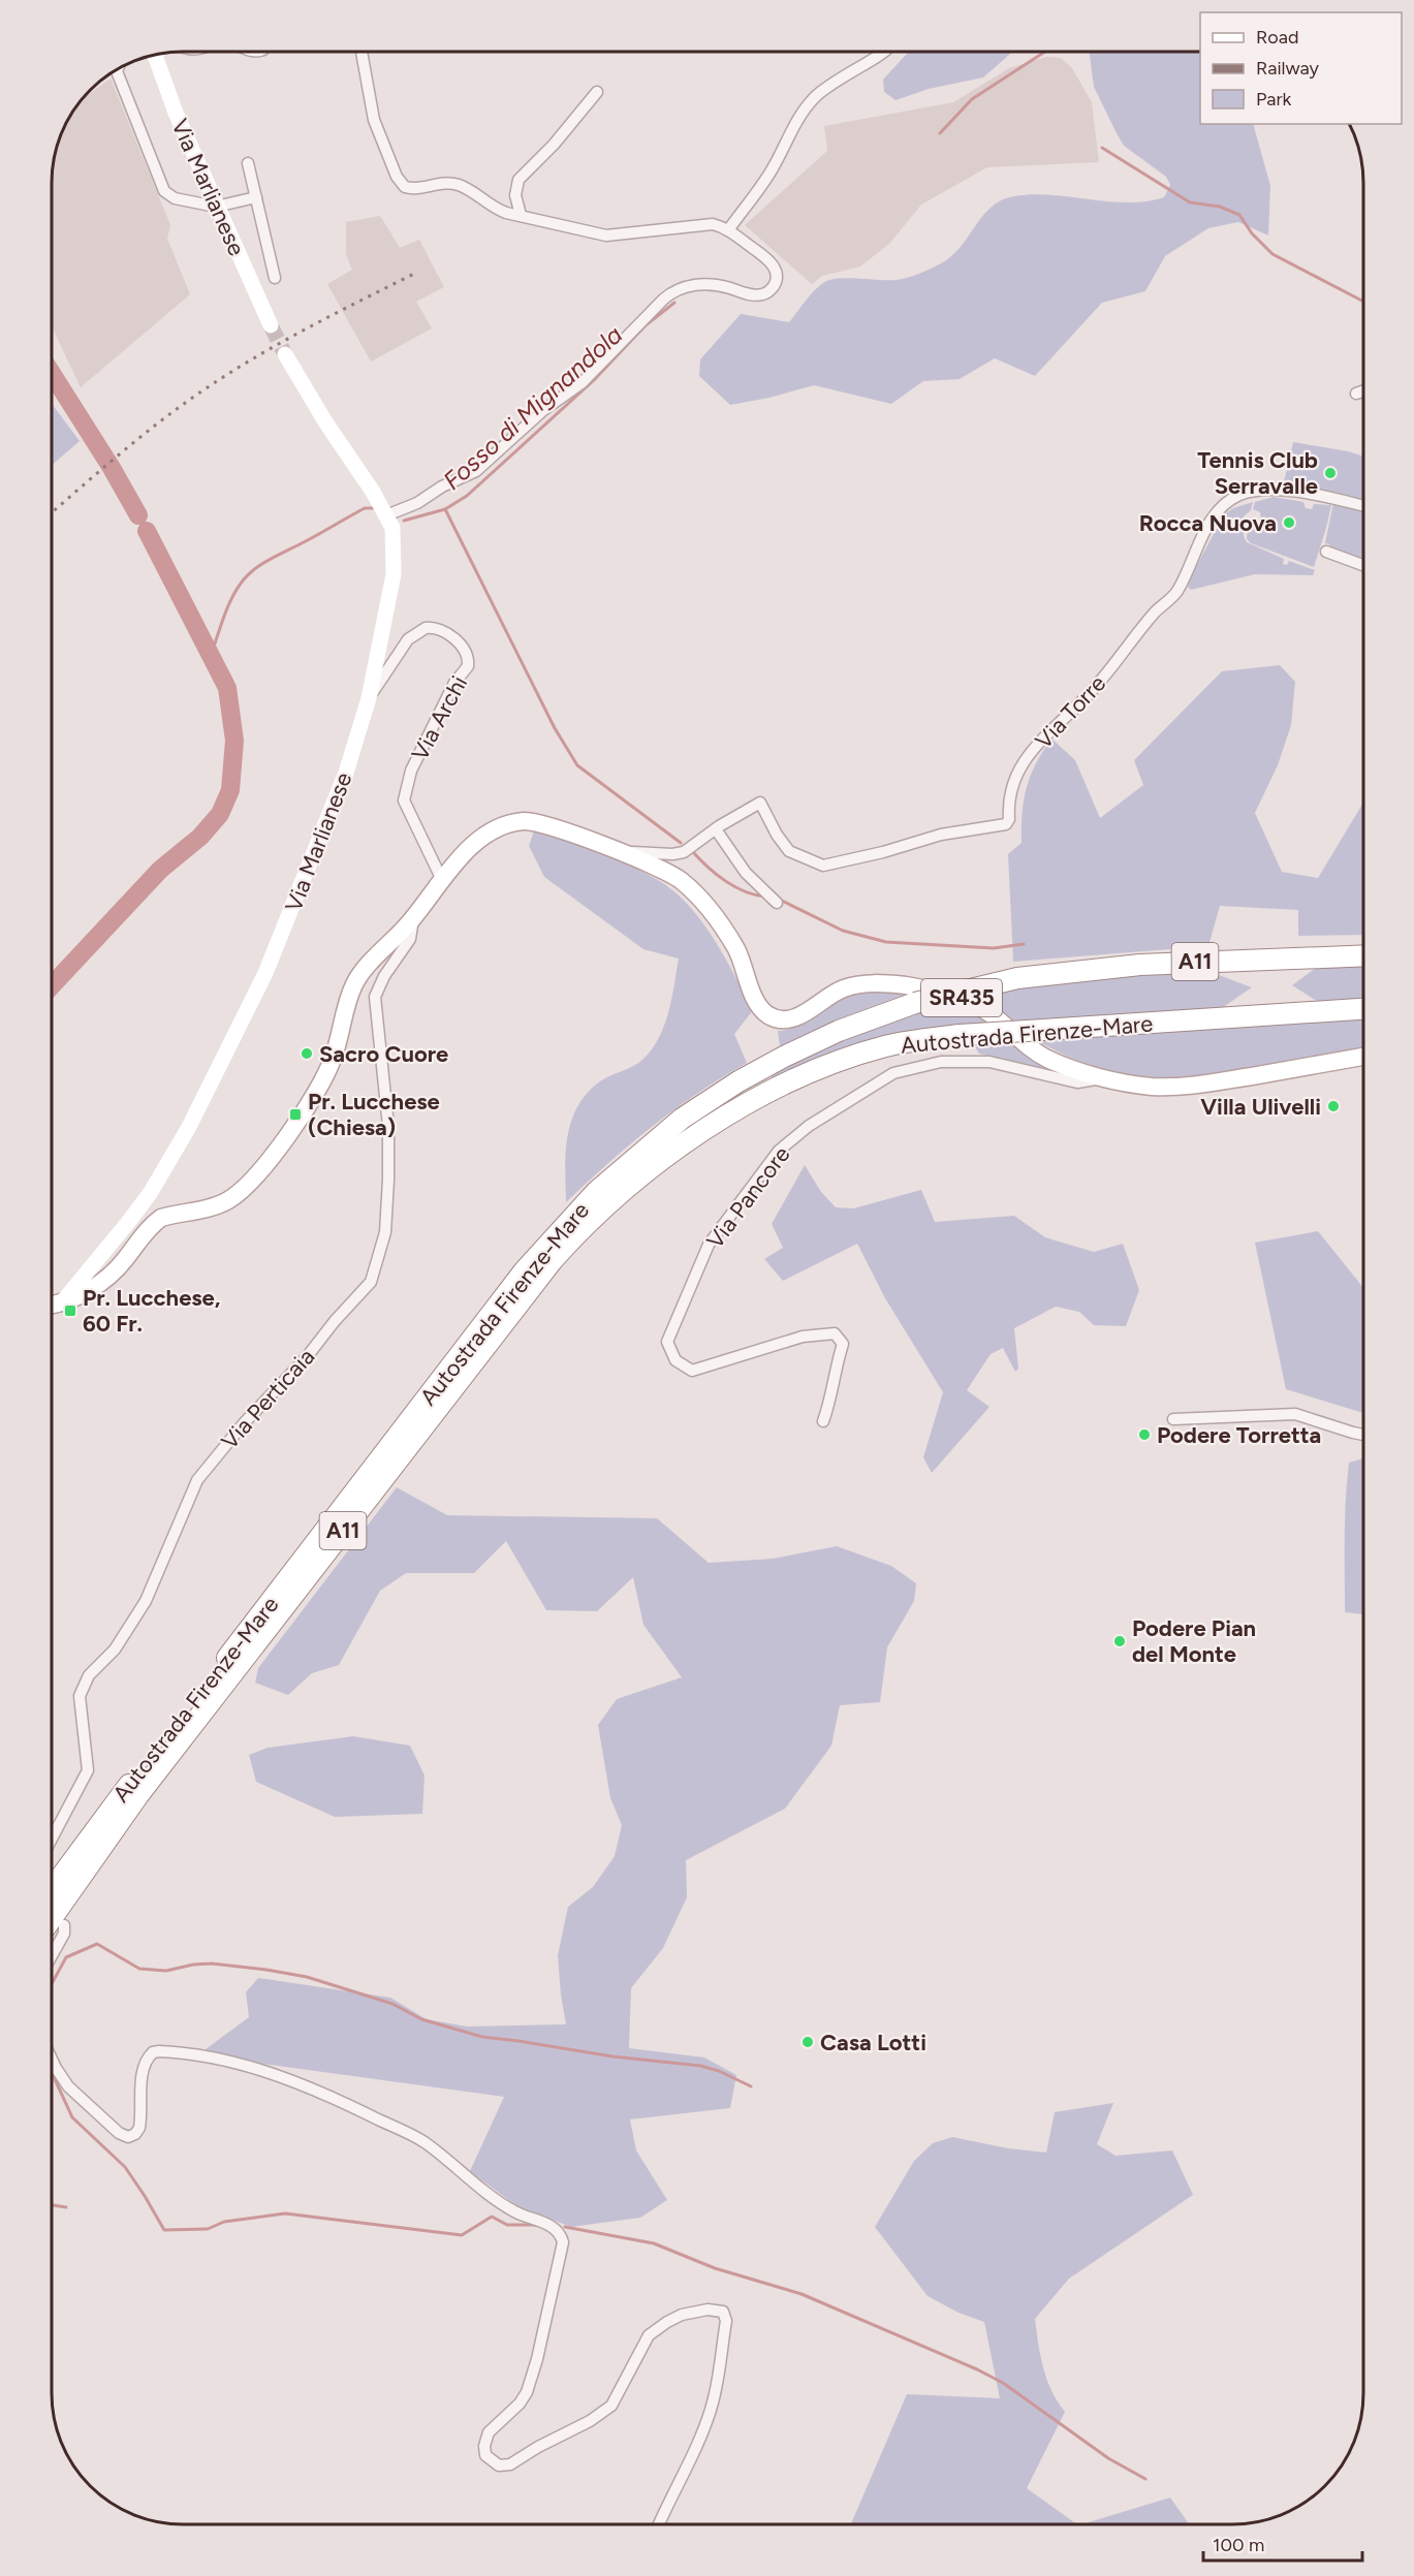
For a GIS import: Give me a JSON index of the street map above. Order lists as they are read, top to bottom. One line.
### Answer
{"streets":{"highway":["A11","Autostrada Firenze-Mare"],"main road":["SR435"],"street":["Via Marlianese","Via Torre","Via Archi","Via Pancore","Via Perticaia"]},"crossings":[["Via Marlianese","Via Archi"],["Via Archi","SR435"],["SR435","Via Pancore"],["SR435","Via Perticaia"]],"water":["Fosso di Mignandola"],"places":{"other":["Tennis Club Serravalle","Rocca Nuova","Sacro Cuore","Villa Ulivelli","Podere Torretta","Podere Pian del Monte","Casa Lotti"],"transit":["Pr. Lucchese (Chiesa)","Pr. Lucchese, 60 Fr."]},"legend":["Road","Railway","Park"],"scale_bar":"100 m"}
